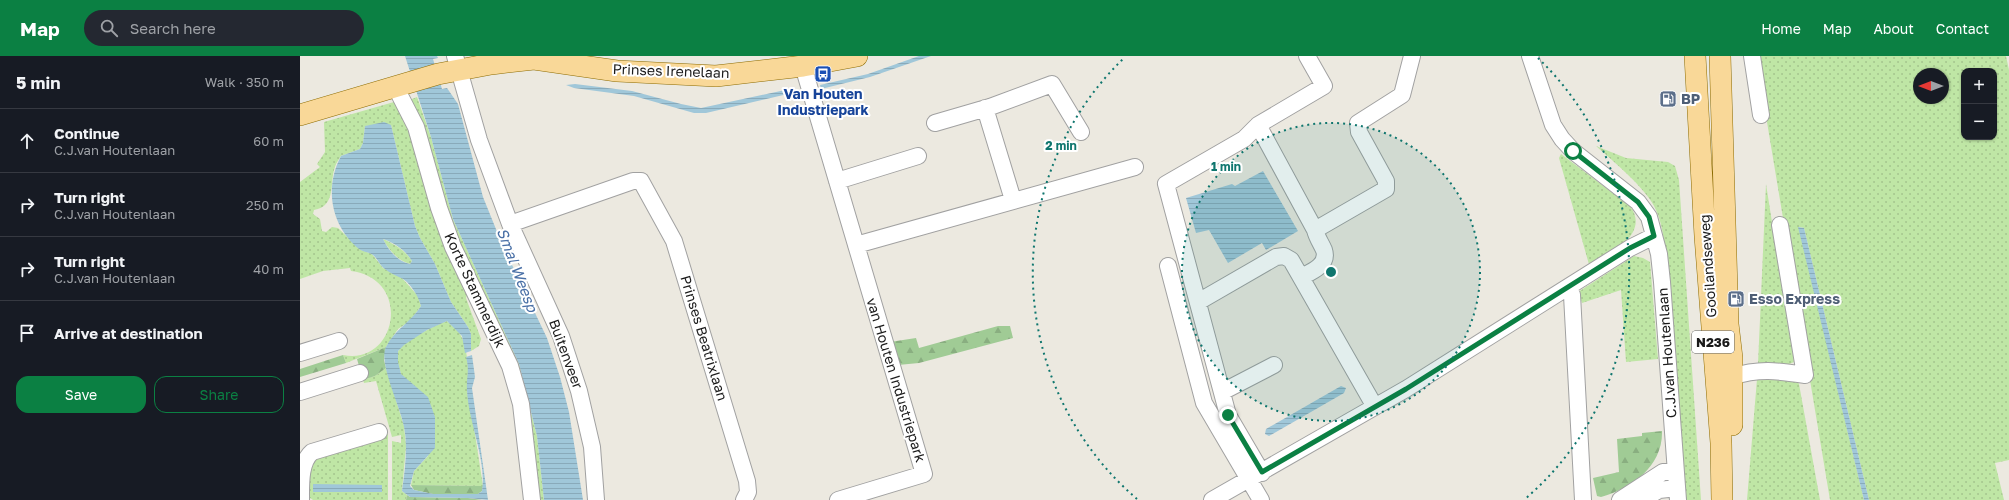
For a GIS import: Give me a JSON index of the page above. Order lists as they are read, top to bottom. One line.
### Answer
{"streets":{"main road":["Prinses Irenelaan","Gooilandseweg","N236"],"street":["Korte Stammerdijk","Prinses Beatrixlaan","C.J.van Houtenlaan","Buitenveer","van Houten Industriepark"]},"crossings":[["Prinses Irenelaan","Korte Stammerdijk"],["Prinses Irenelaan","Buitenveer"],["Prinses Irenelaan","van Houten Industriepark"],["Prinses Beatrixlaan","Buitenveer"]],"water":["Smal Weesp"],"places":{"bus stop":["Van Houten Industriepark"],"fuel station":["BP","Esso Express"]},"north":"left","page":{"header":"Map","search":"Search here","nav":["Home","Map","About","Contact"],"heading":["5 min","Walk · 350 m"],"map_buttons":["+","−"],"list":[["Continue","C.J.van Houtenlaan","60 m"],["Turn right","C.J.van Houtenlaan","250 m"],["Turn right","C.J.van Houtenlaan","40 m"],"Arrive at destination"],"buttons":["Save","Share"]},"rings":["2 min","1 min"]}
